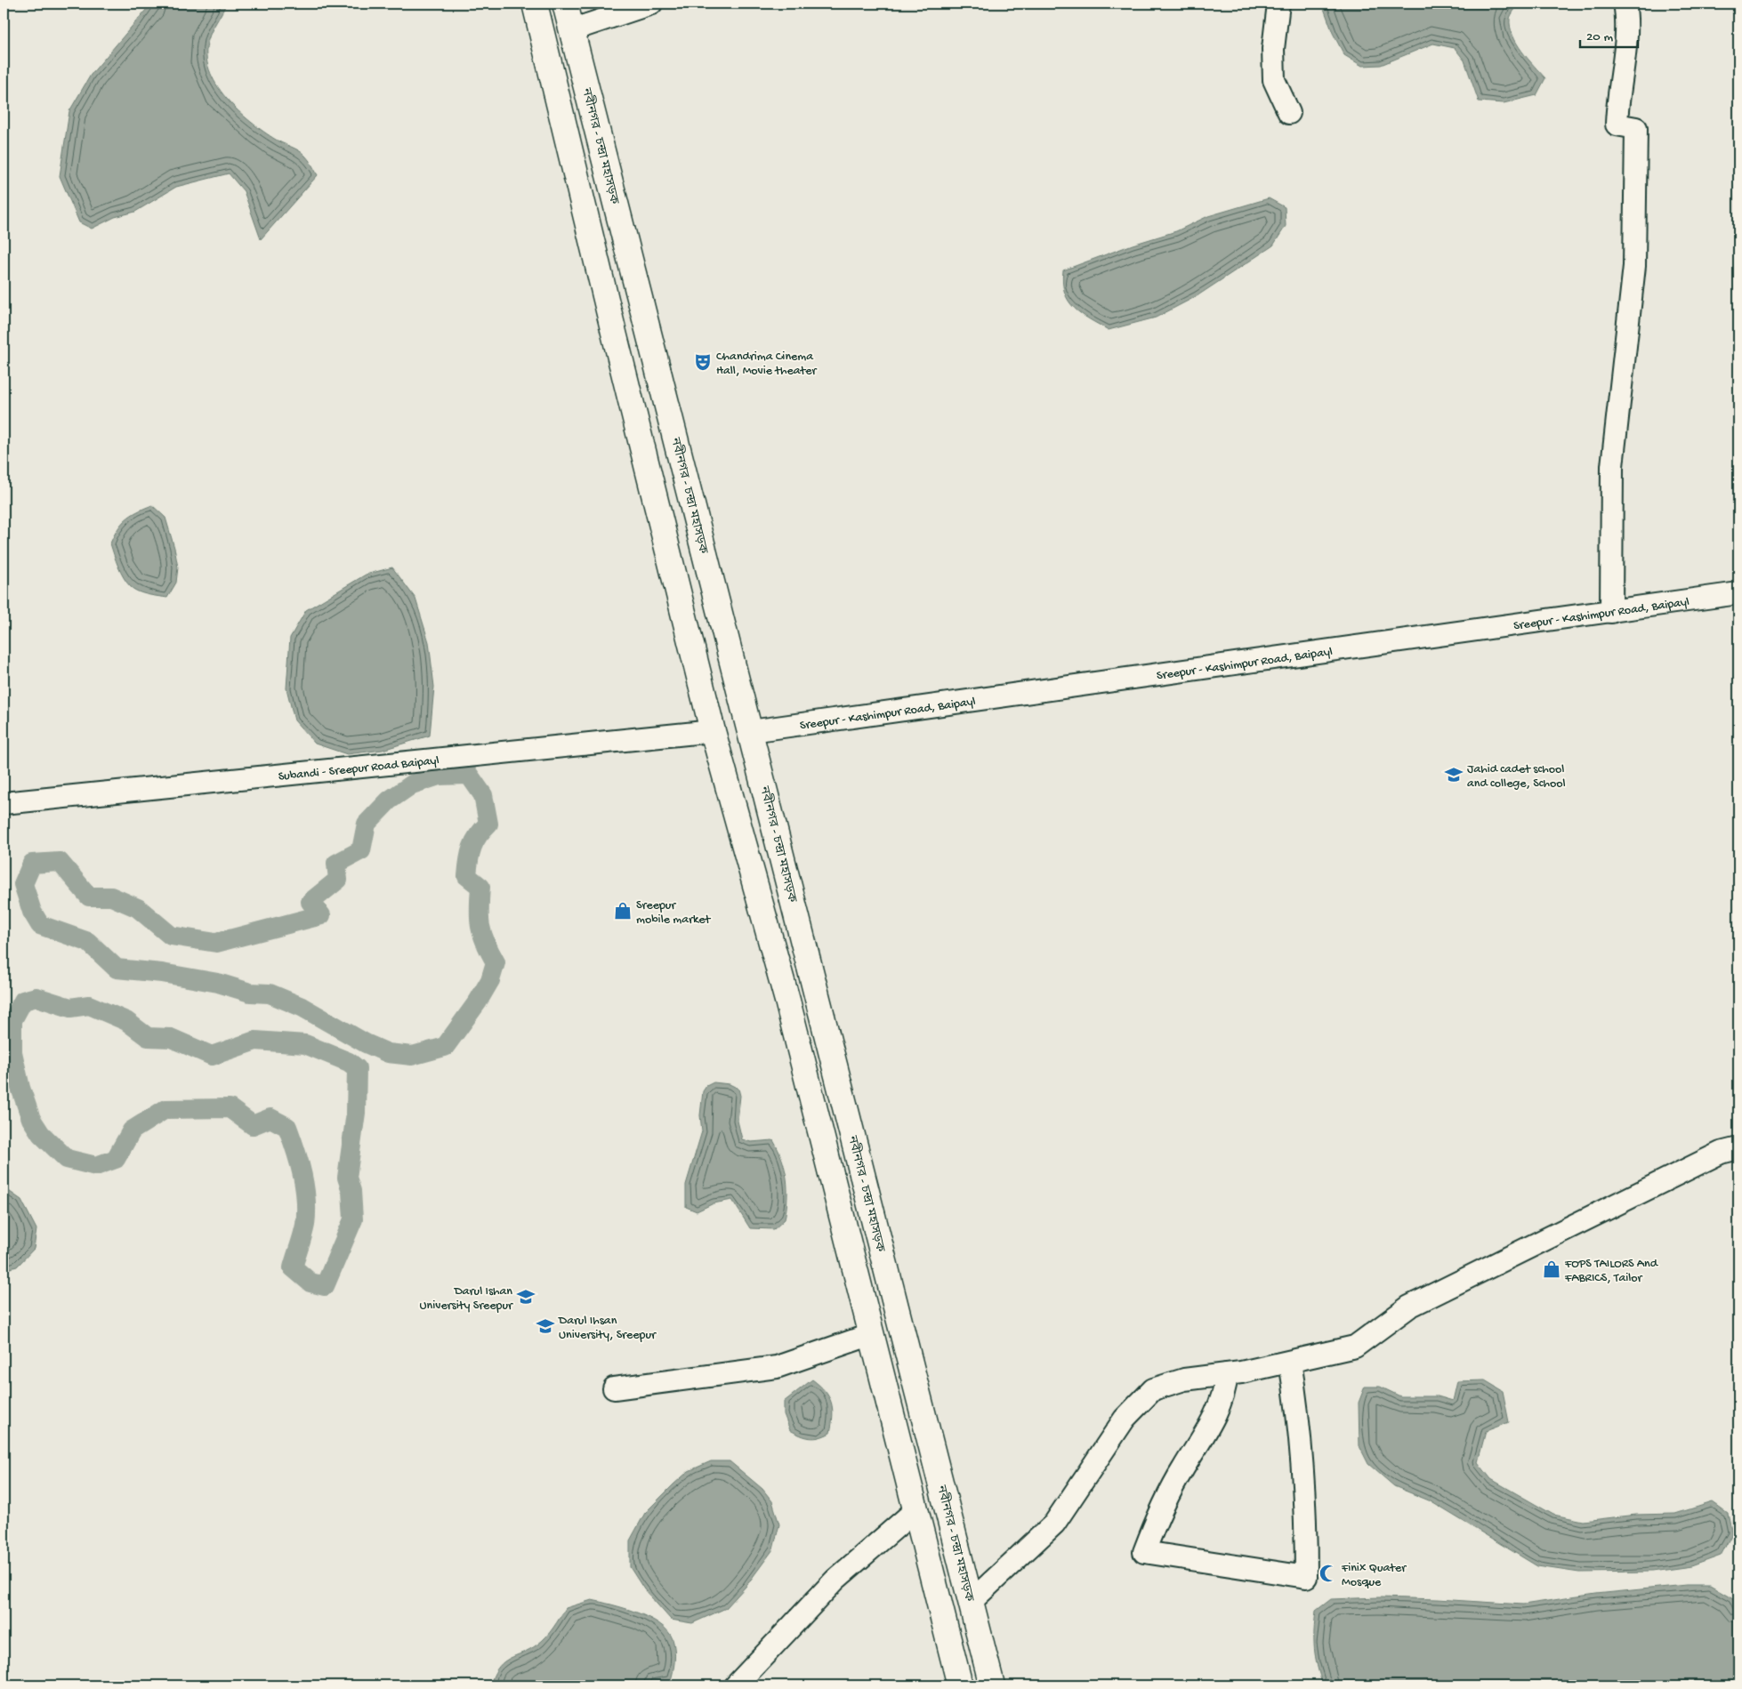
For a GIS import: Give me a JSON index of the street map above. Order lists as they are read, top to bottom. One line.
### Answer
{"streets":{"highway":["নবীনগর - চন্দ্রা মহাসড়ক"],"street":["Sreepur - Kashimpur Road, Baipayl","Subandi - Sreepur Road Baipayl"]},"crossings":[["নবীনগর - চন্দ্রা মহাসড়ক","Sreepur - Kashimpur Road, Baipayl"]],"places":{"theatre":["Chandrima Cinema Hall, Movie theater"],"school or university":["Jahid cadet school and college, School","Darul Ishan University Sreepur","Darul Ihsan University, Sreepur"],"shop":["Sreepur mobile market","FOPS TAILORS And FABRICS, Tailor"],"mosque":["Finix Quater Mosque"]},"scale_bar":"20 m"}
